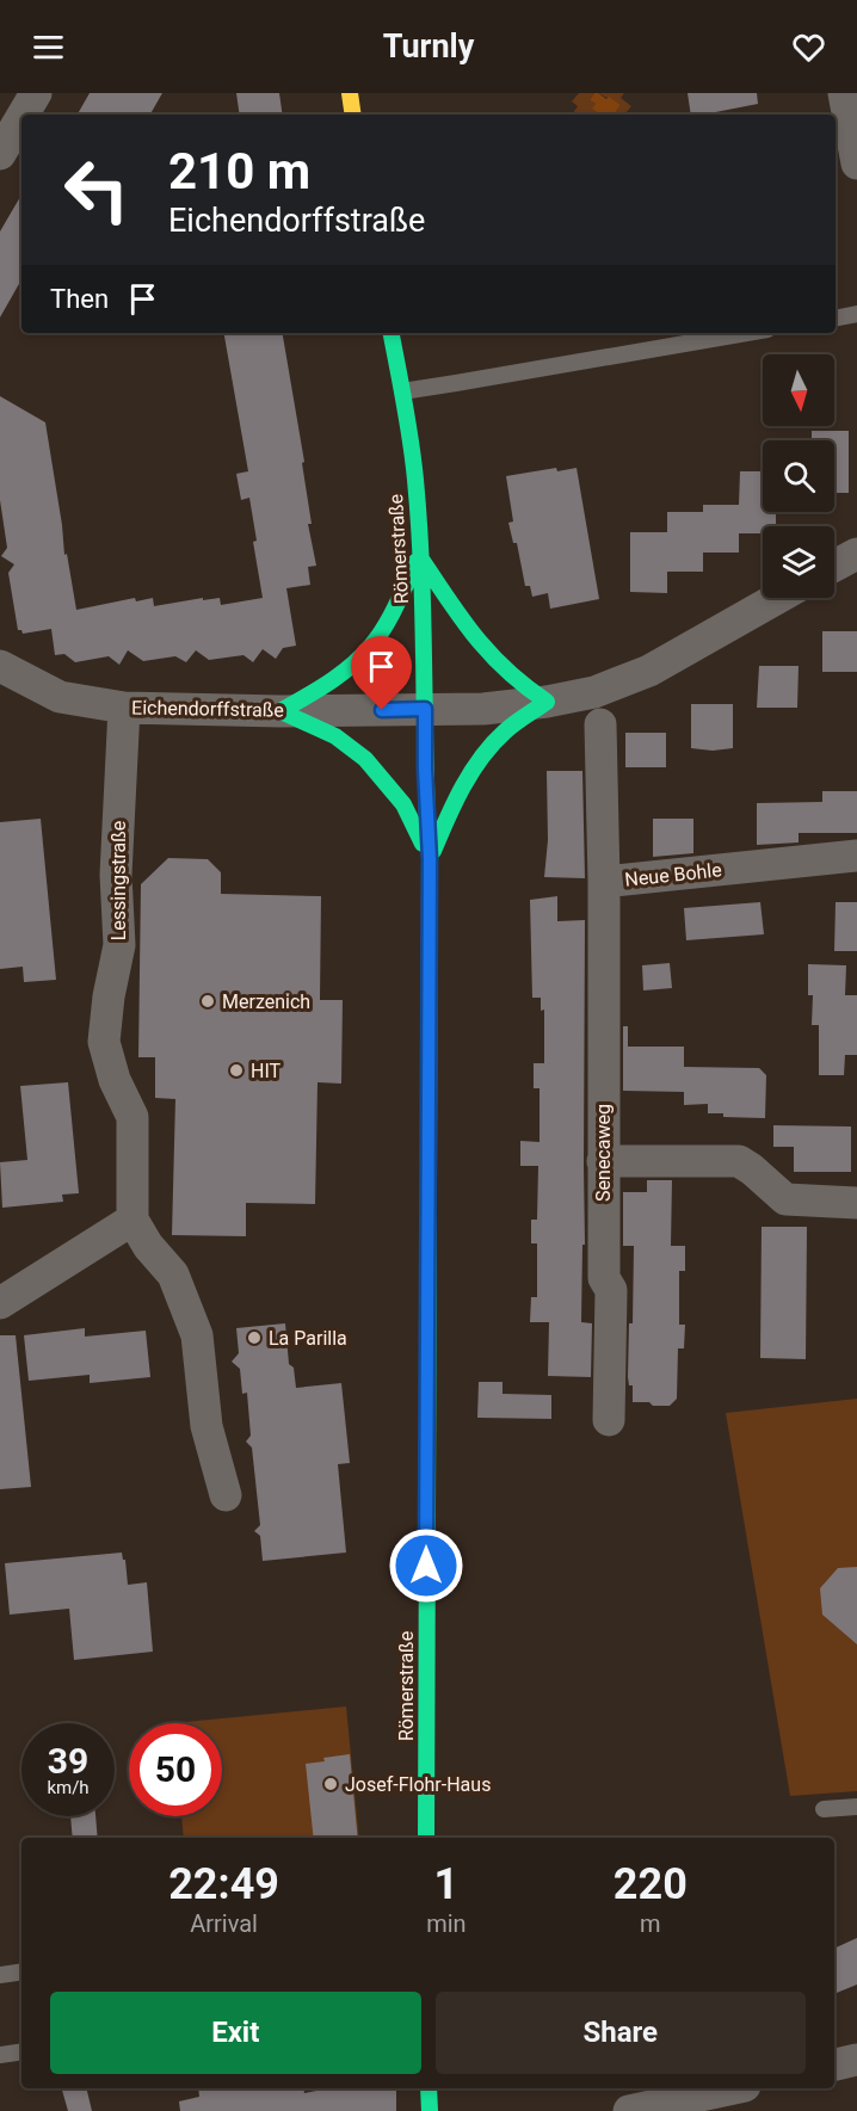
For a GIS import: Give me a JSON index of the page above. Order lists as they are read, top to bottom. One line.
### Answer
{"streets":{"main road":["Römerstraße"],"street":["Eichendorffstraße","Neue Bohle","Lessingstraße","Senecaweg"]},"crossings":[["Römerstraße","Eichendorffstraße"],["Eichendorffstraße","Lessingstraße"],["Neue Bohle","Senecaweg"]],"places":["Merzenich","HIT","La Parilla","Josef-Flohr-Haus"],"north":"bottom","page":{"header":"Turnly","turn":["210 m","Eichendorffstraße"],"then":"Then","speed":"39 km/h","limit":"50","eta":["22:49","Arrival","1","min","220","m"],"buttons":["Exit","Share"]}}
